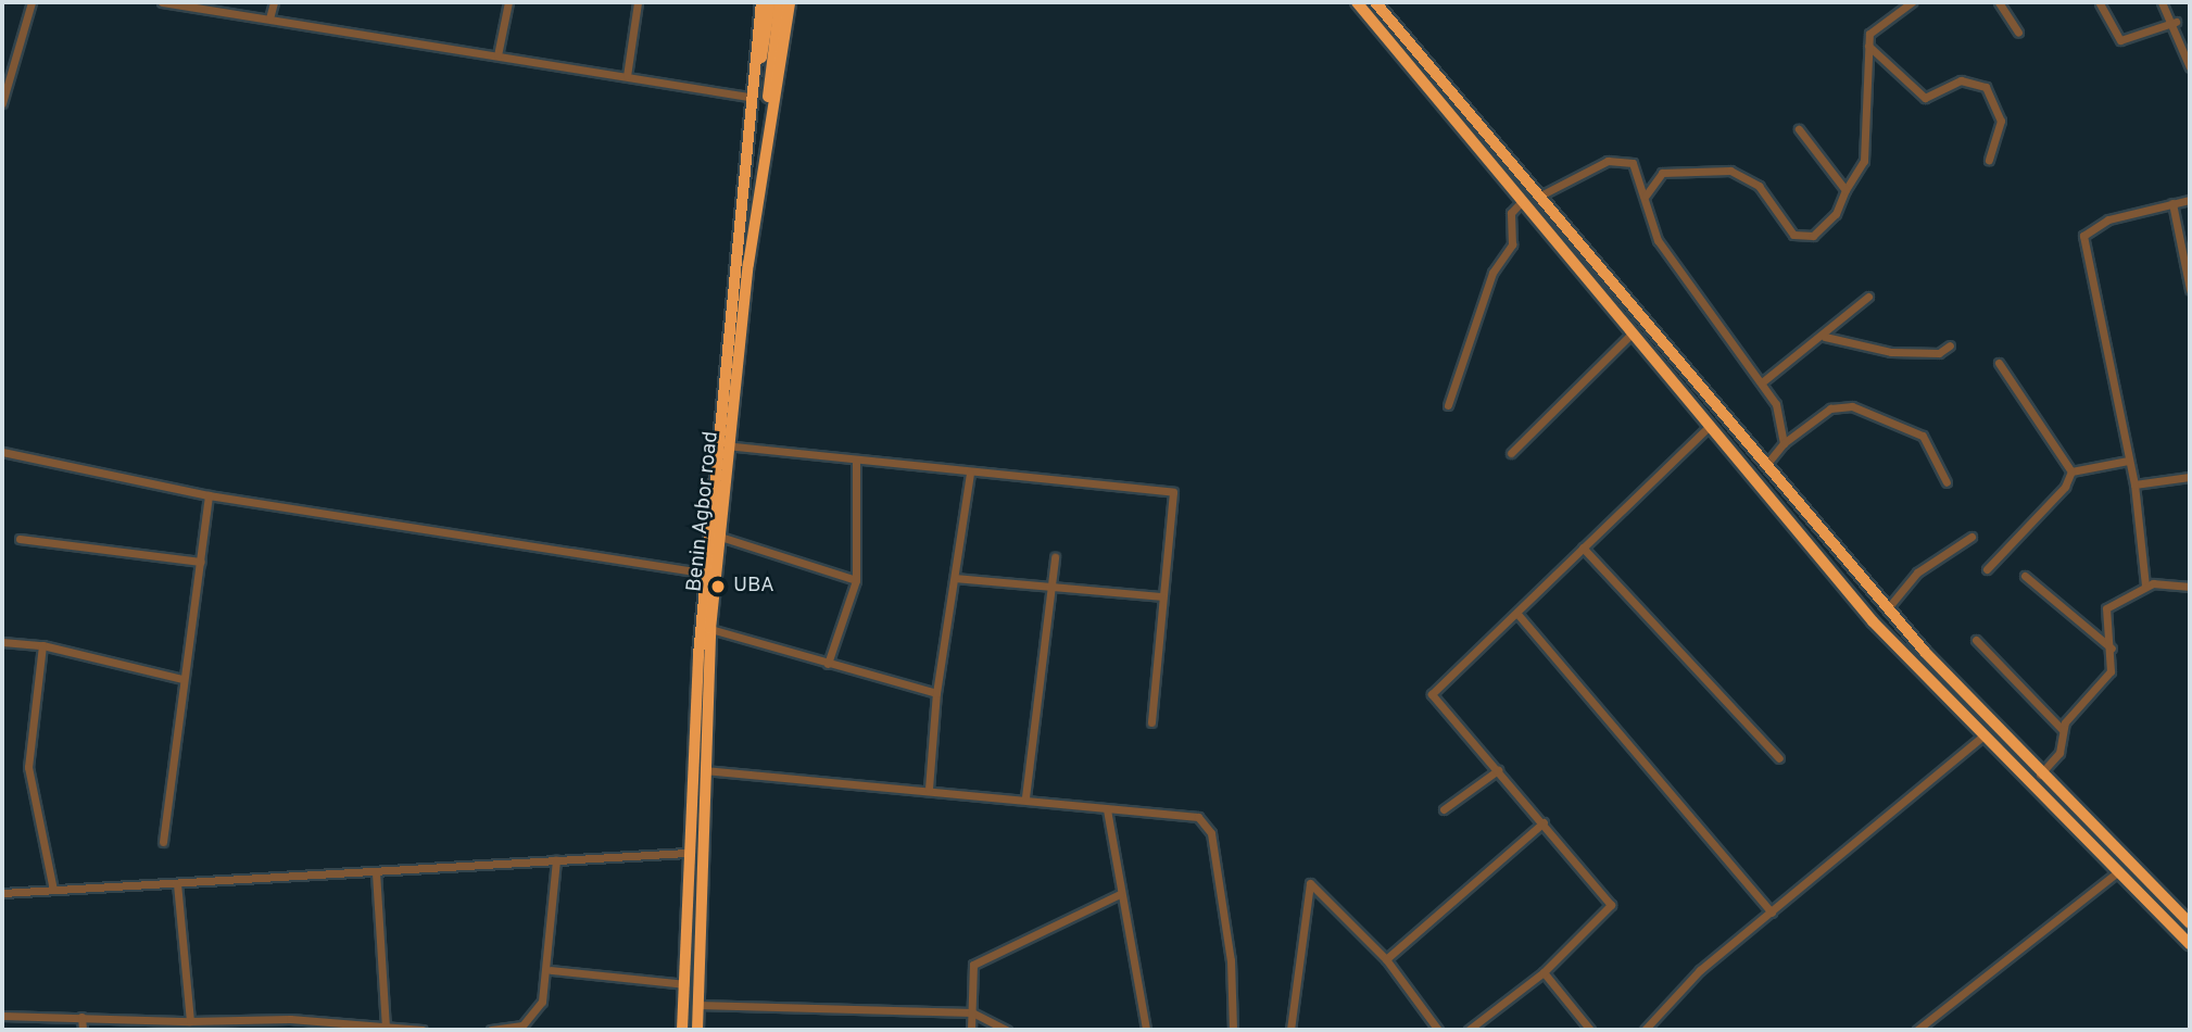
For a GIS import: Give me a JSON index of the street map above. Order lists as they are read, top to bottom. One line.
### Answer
{"streets":{"highway":["Benin Agbor road"]},"places":["UBA"]}
